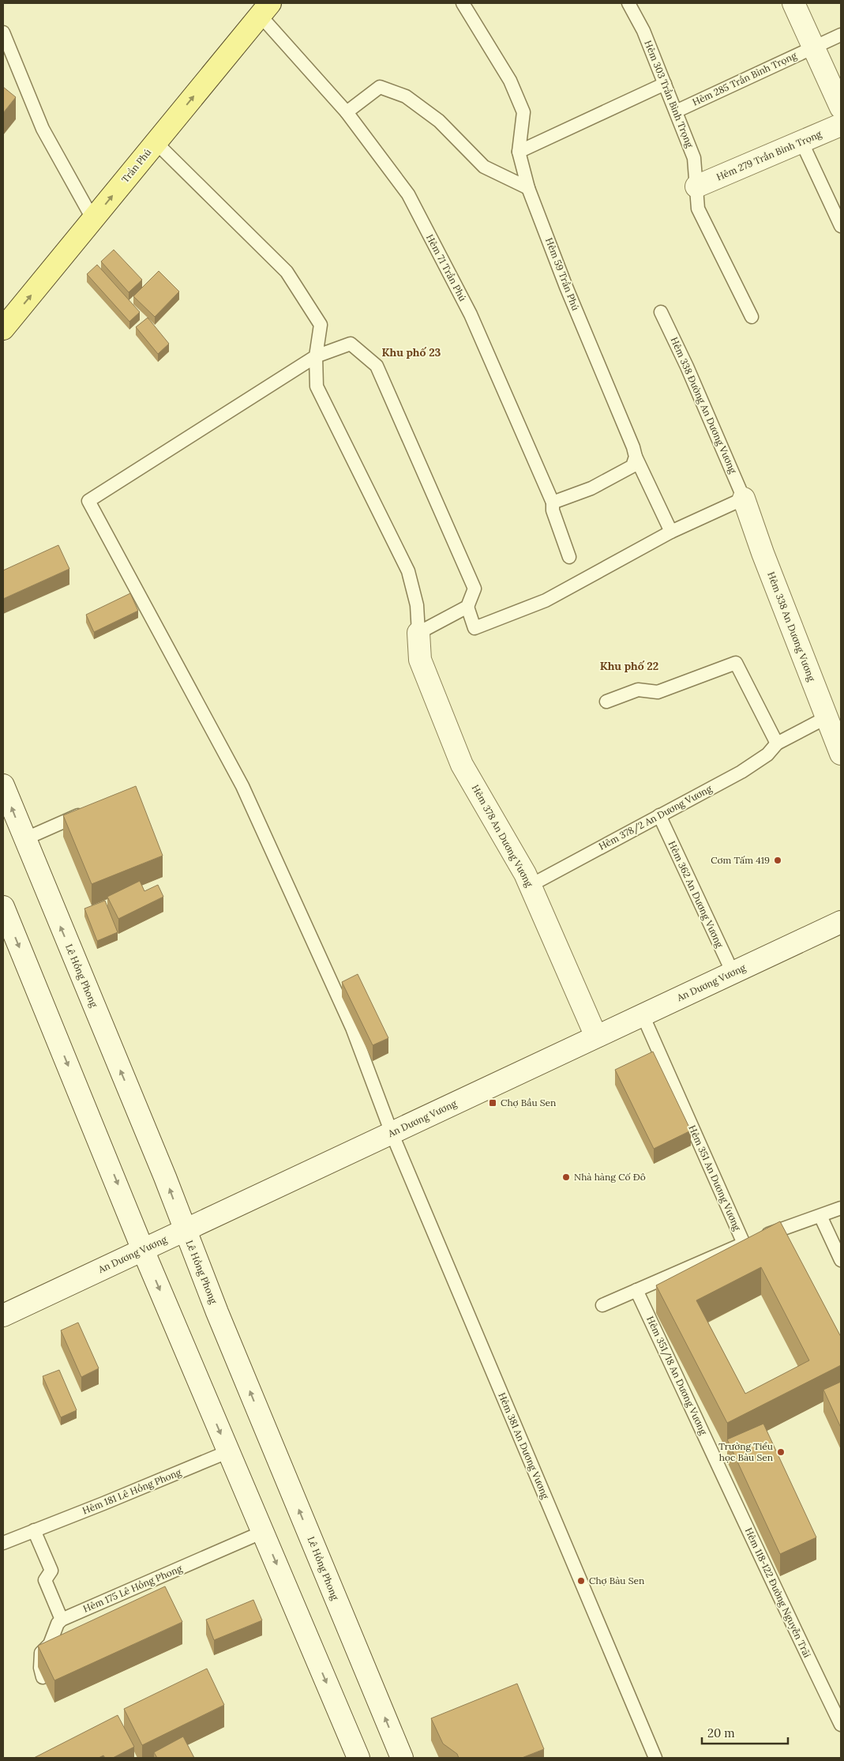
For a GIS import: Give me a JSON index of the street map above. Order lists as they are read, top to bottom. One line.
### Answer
{"streets":{"main road":["Hẻm 279 Trần Bình Trọng","Trần Phú","Hẻm 338 An Dương Vương","Hẻm 378 An Dương Vương","Lê Hồng Phong","An Dương Vương"],"lane":["Hẻm 285 Trần Bình Trọng","Hẻm 303 Trần Bình Trọng","Hẻm 71 Trần Phú","Hẻm 59 Trần Phú","Hẻm 338 Đường An Dương Vương","Hẻm 378/2 An Dương Vương","Hẻm 362 An Dương Vương","Hẻm 351 An Dương Vương","Hẻm 351/18 An Dương Vương","Hẻm 381 An Dương Vương","Hẻm 181 Lê Hồng Phong","Hẻm 175 Lê Hồng Phong","Hẻm 118-122 Đường Nguyễn Trãi"]},"crossings":[["Hẻm 285 Trần Bình Trọng","Hẻm 303 Trần Bình Trọng"],["Hẻm 303 Trần Bình Trọng","Hẻm 279 Trần Bình Trọng"],["Trần Phú","Hẻm 71 Trần Phú"],["Hẻm 338 Đường An Dương Vương","Hẻm 338 An Dương Vương"],["Hẻm 338 An Dương Vương","Hẻm 378/2 An Dương Vương"],["Hẻm 378/2 An Dương Vương","Hẻm 378 An Dương Vương"],["Hẻm 378/2 An Dương Vương","Hẻm 362 An Dương Vương"],["Hẻm 378 An Dương Vương","An Dương Vương"],["Hẻm 362 An Dương Vương","An Dương Vương"],["Lê Hồng Phong","An Dương Vương"],["An Dương Vương","Hẻm 351 An Dương Vương"],["An Dương Vương","Hẻm 381 An Dương Vương"],["Hẻm 351 An Dương Vương","Hẻm 351/18 An Dương Vương"],["Hẻm 351/18 An Dương Vương","Hẻm 118-122 Đường Nguyễn Trãi"]],"one_way":["Trần Phú"],"districts":["Khu phố 23","Khu phố 22"],"places":{"other":["Cơm Tấm 419","Nhà hàng Cố Đô","Trường Tiểu học Bàu Sen","Chợ Bàu Sen"],"transit":["Chợ Bầu Sen"]},"scale_bar":"20 m"}
